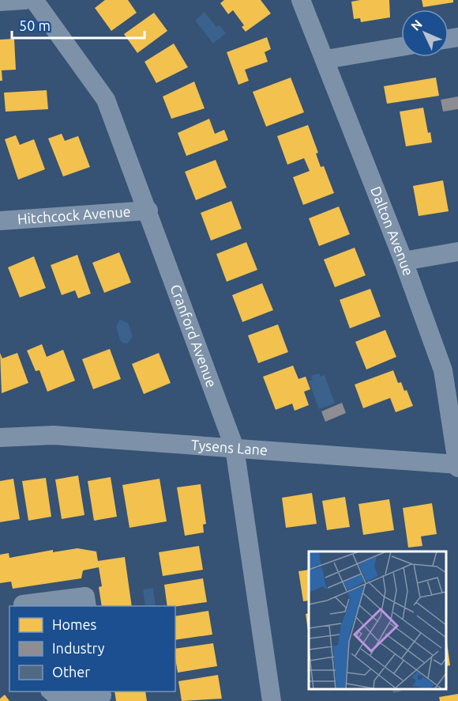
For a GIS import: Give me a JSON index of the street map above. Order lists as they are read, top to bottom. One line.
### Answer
{"streets":{"street":["Hitchcock Avenue","Dalton Avenue","Cranford Avenue","Tysens Lane"]},"crossings":[["Hitchcock Avenue","Cranford Avenue"],["Dalton Avenue","Tysens Lane"],["Cranford Avenue","Tysens Lane"]],"legend":["Homes","Industry","Other"],"scale_bar":"50 m","north":"top left"}
